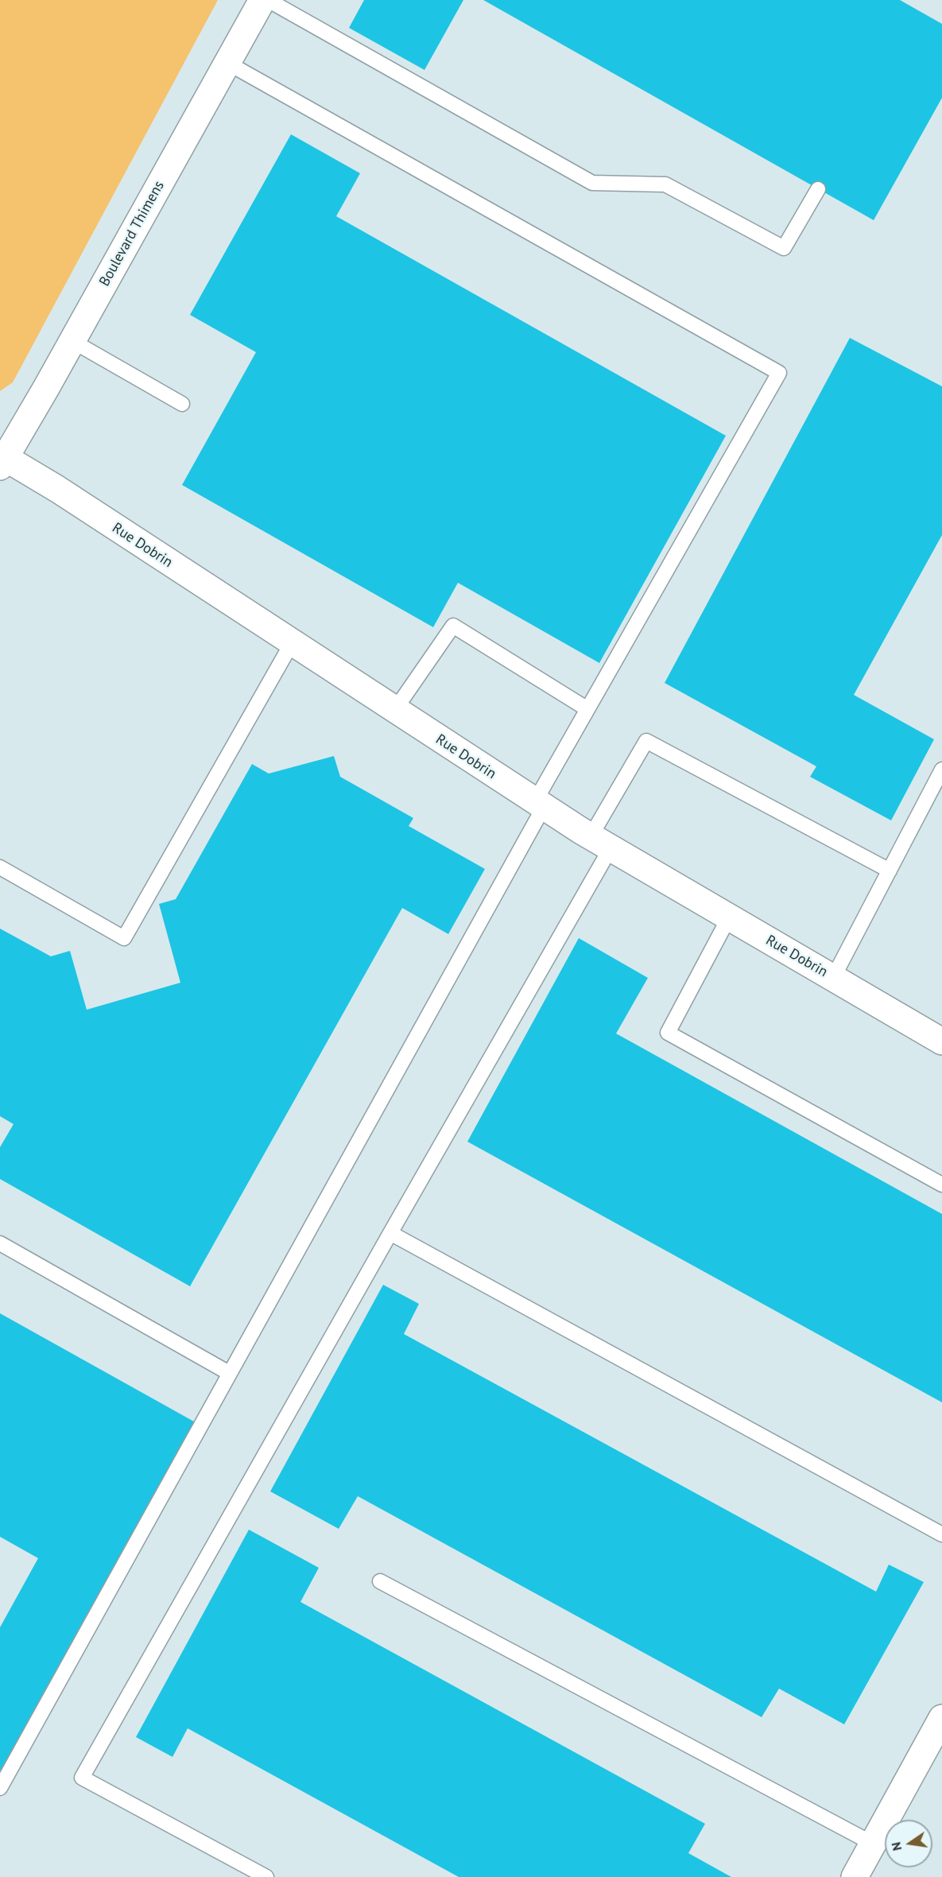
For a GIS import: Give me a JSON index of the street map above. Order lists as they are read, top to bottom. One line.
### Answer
{"streets":{"street":["Boulevard Thimens","Rue Dobrin"]},"crossings":[["Boulevard Thimens","Rue Dobrin"]],"north":"left"}
